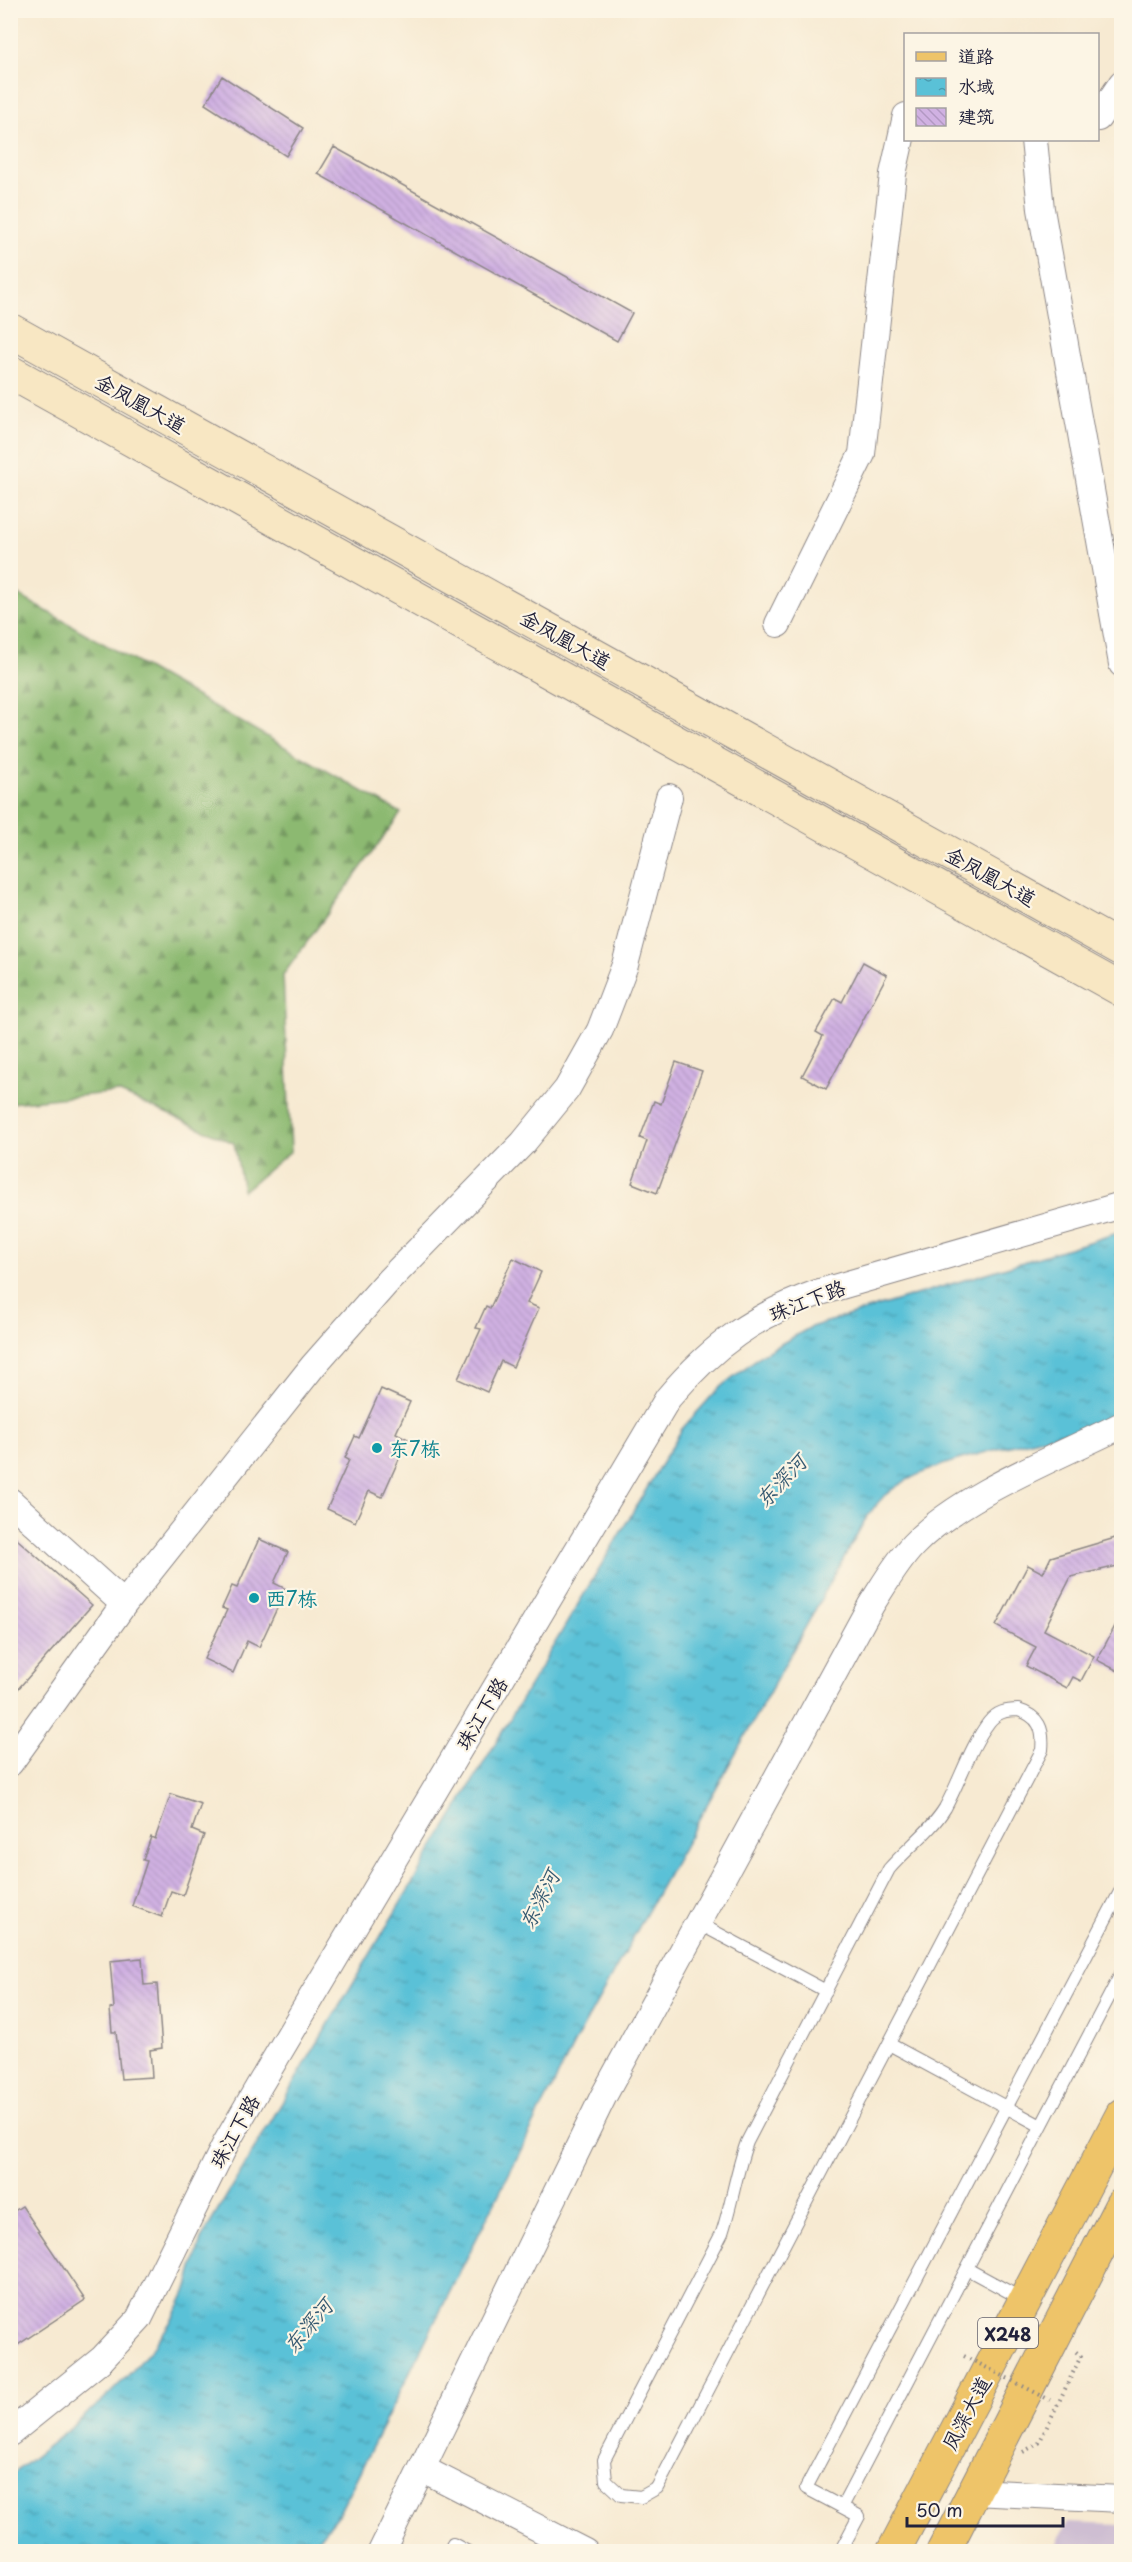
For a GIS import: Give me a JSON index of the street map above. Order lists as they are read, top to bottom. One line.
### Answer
{"streets":{"main road":["X248","凤深大道"],"street":["金凤凰大道","珠江下路"]},"water":["东深河"],"places":["东7栋","西7栋"],"legend":["道路","水域","建筑"],"scale_bar":"50 m"}
